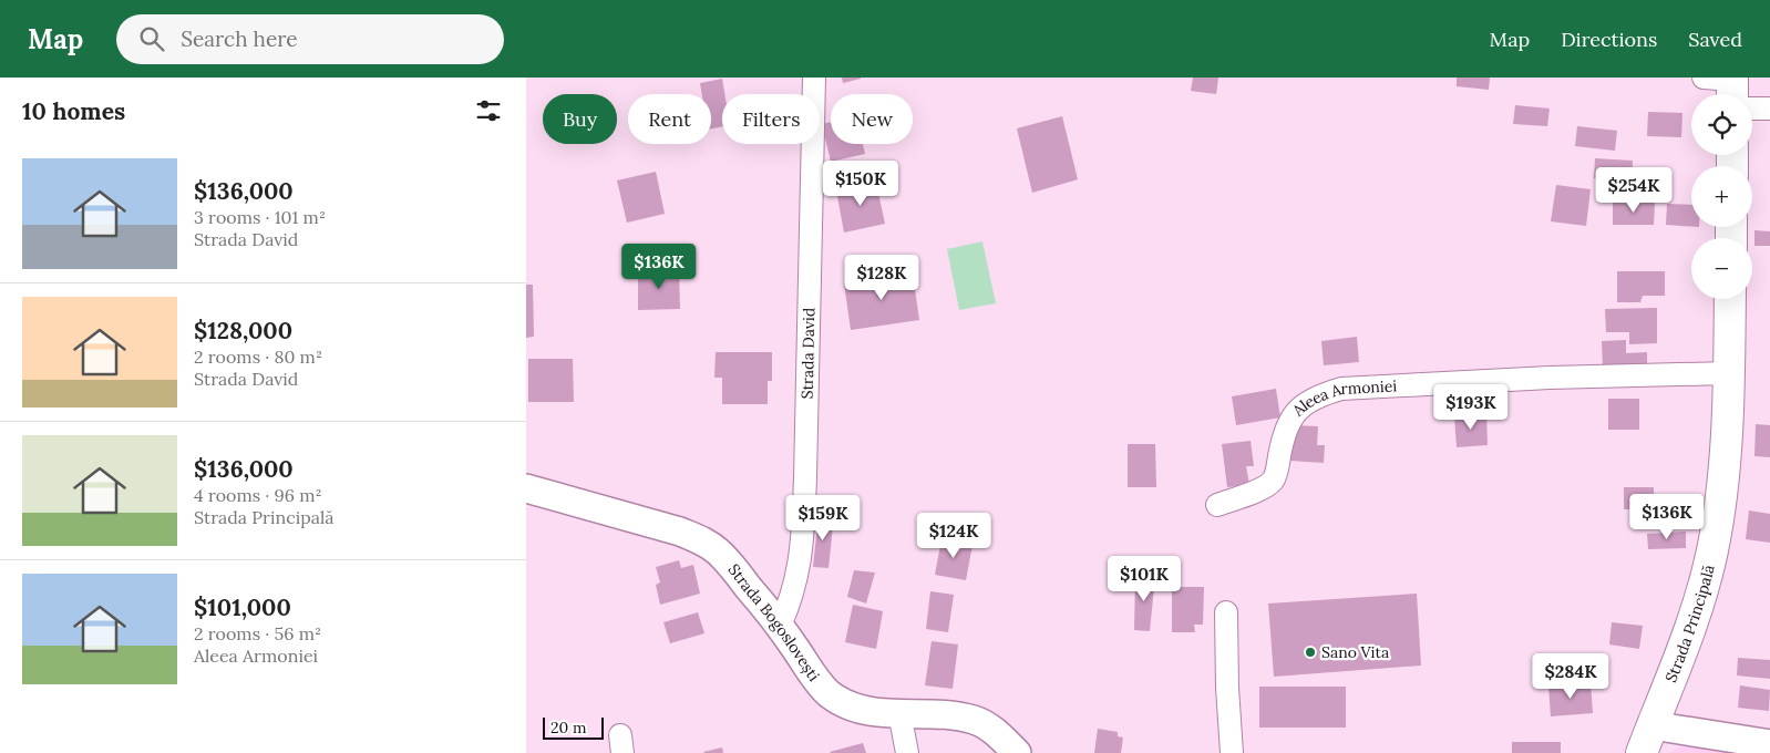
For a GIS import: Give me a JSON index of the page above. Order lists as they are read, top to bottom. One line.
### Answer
{"streets":{"main road":["Strada Principală"],"street":["Strada David","Aleea Armoniei","Strada Bogoslovești"]},"crossings":[["Strada David","Strada Bogoslovești"],["Aleea Armoniei","Strada Principală"]],"places":["Sano Vita"],"scale_bar":"20 m","page":{"header":"Map","search":"Search here","nav":["Map","Directions","Saved"],"heading":"10 homes","map_buttons":["+","−"],"chip":["Buy","Rent","Filters","New"],"list":[{"name":"$136,000","note":"3 rooms · 101 m² · Strada David"},{"name":"$128,000","note":"2 rooms · 80 m² · Strada David"},{"name":"$136,000","note":"4 rooms · 96 m² · Strada Principală"},{"name":"$101,000","note":"2 rooms · 56 m² · Aleea Armoniei"}],"price":["$150K","$254K","$136K","$128K","$193K","$136K","$159K","$124K","$101K","$284K"],"scale":"20 m"}}
